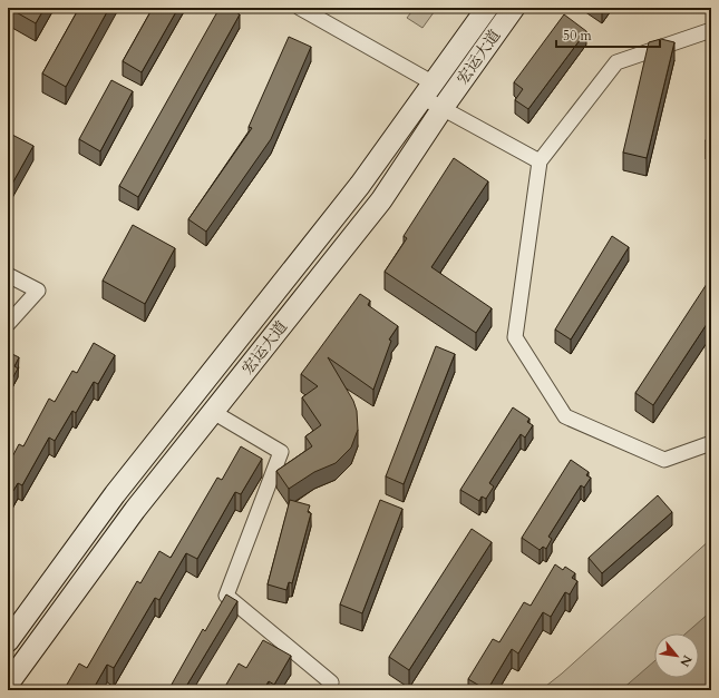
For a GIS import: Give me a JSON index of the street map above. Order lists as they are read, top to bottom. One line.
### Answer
{"streets":{"main road":["宏运大道"]},"scale_bar":"50 m","north":"bottom right"}
